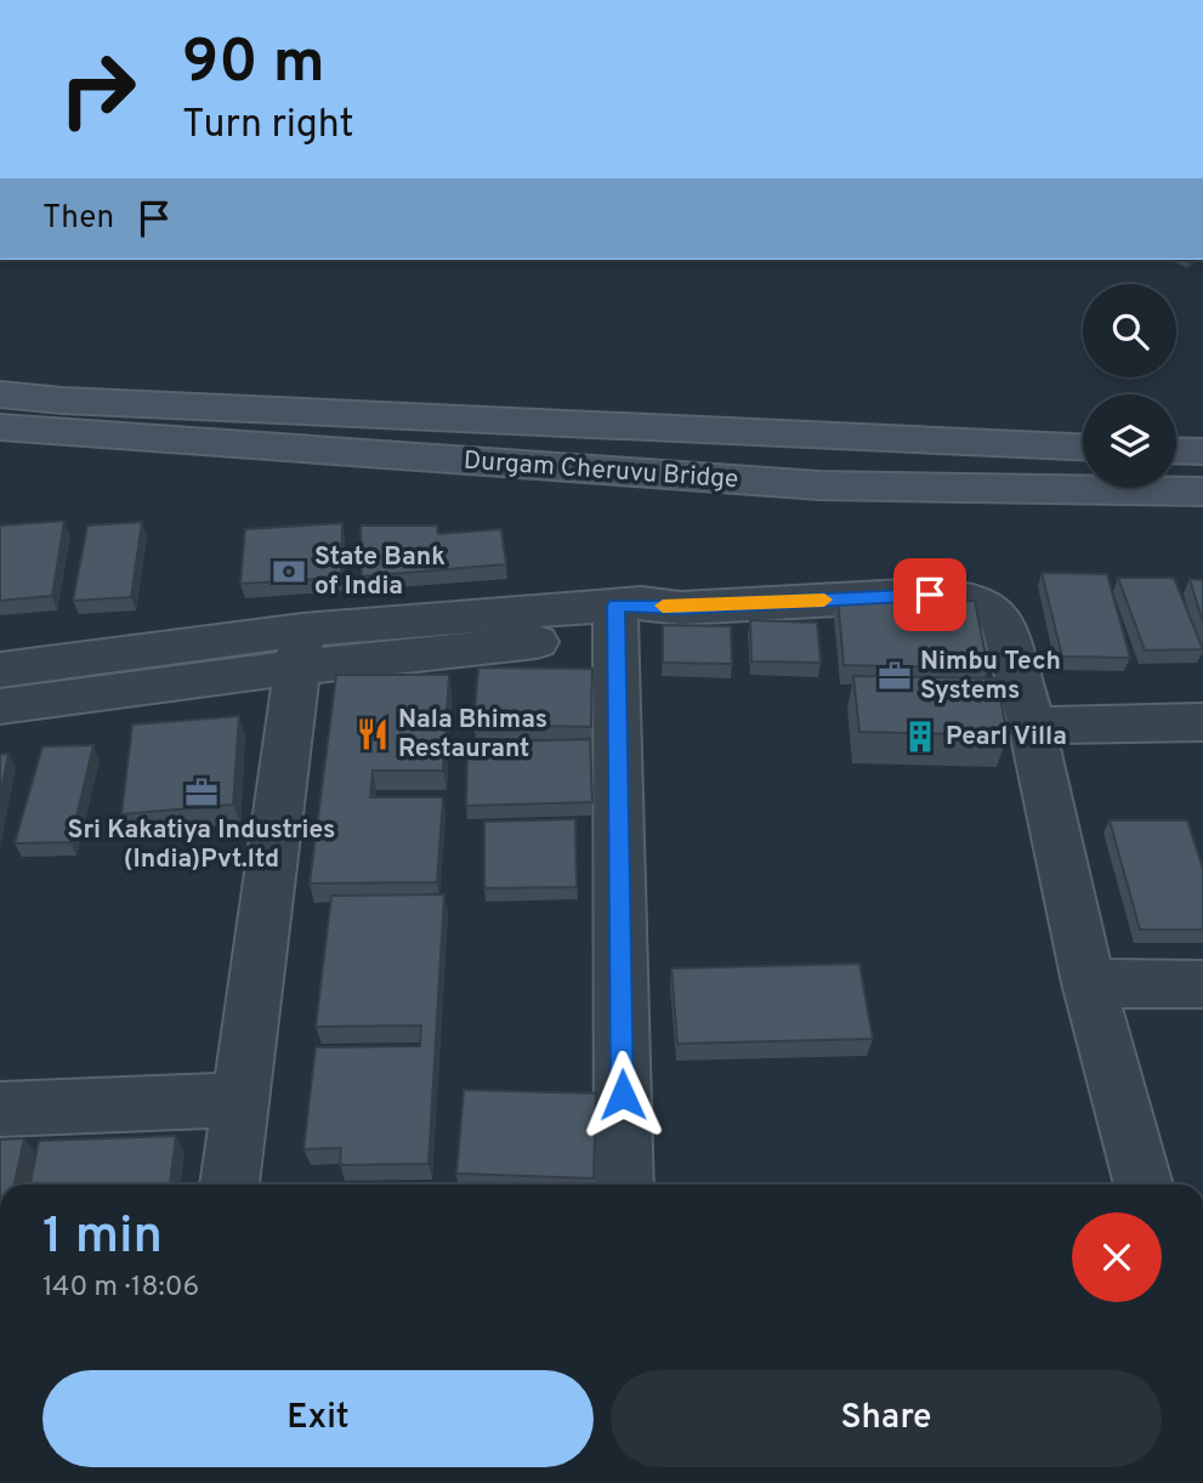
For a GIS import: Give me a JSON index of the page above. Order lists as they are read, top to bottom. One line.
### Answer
{"streets":{"main road":["Durgam Cheruvu Bridge"]},"places":{"bank":["State Bank of India"],"office":["Nimbu Tech Systems","Sri Kakatiya Industries (India)Pvt.ltd"],"restaurant":["Nala Bhimas Restaurant"],"building":["Pearl Villa"]},"page":{"turn":["90 m","Turn right"],"then":"Then","heading":["1 min","140 m · 18:06"],"buttons":["Exit","Share"]}}
